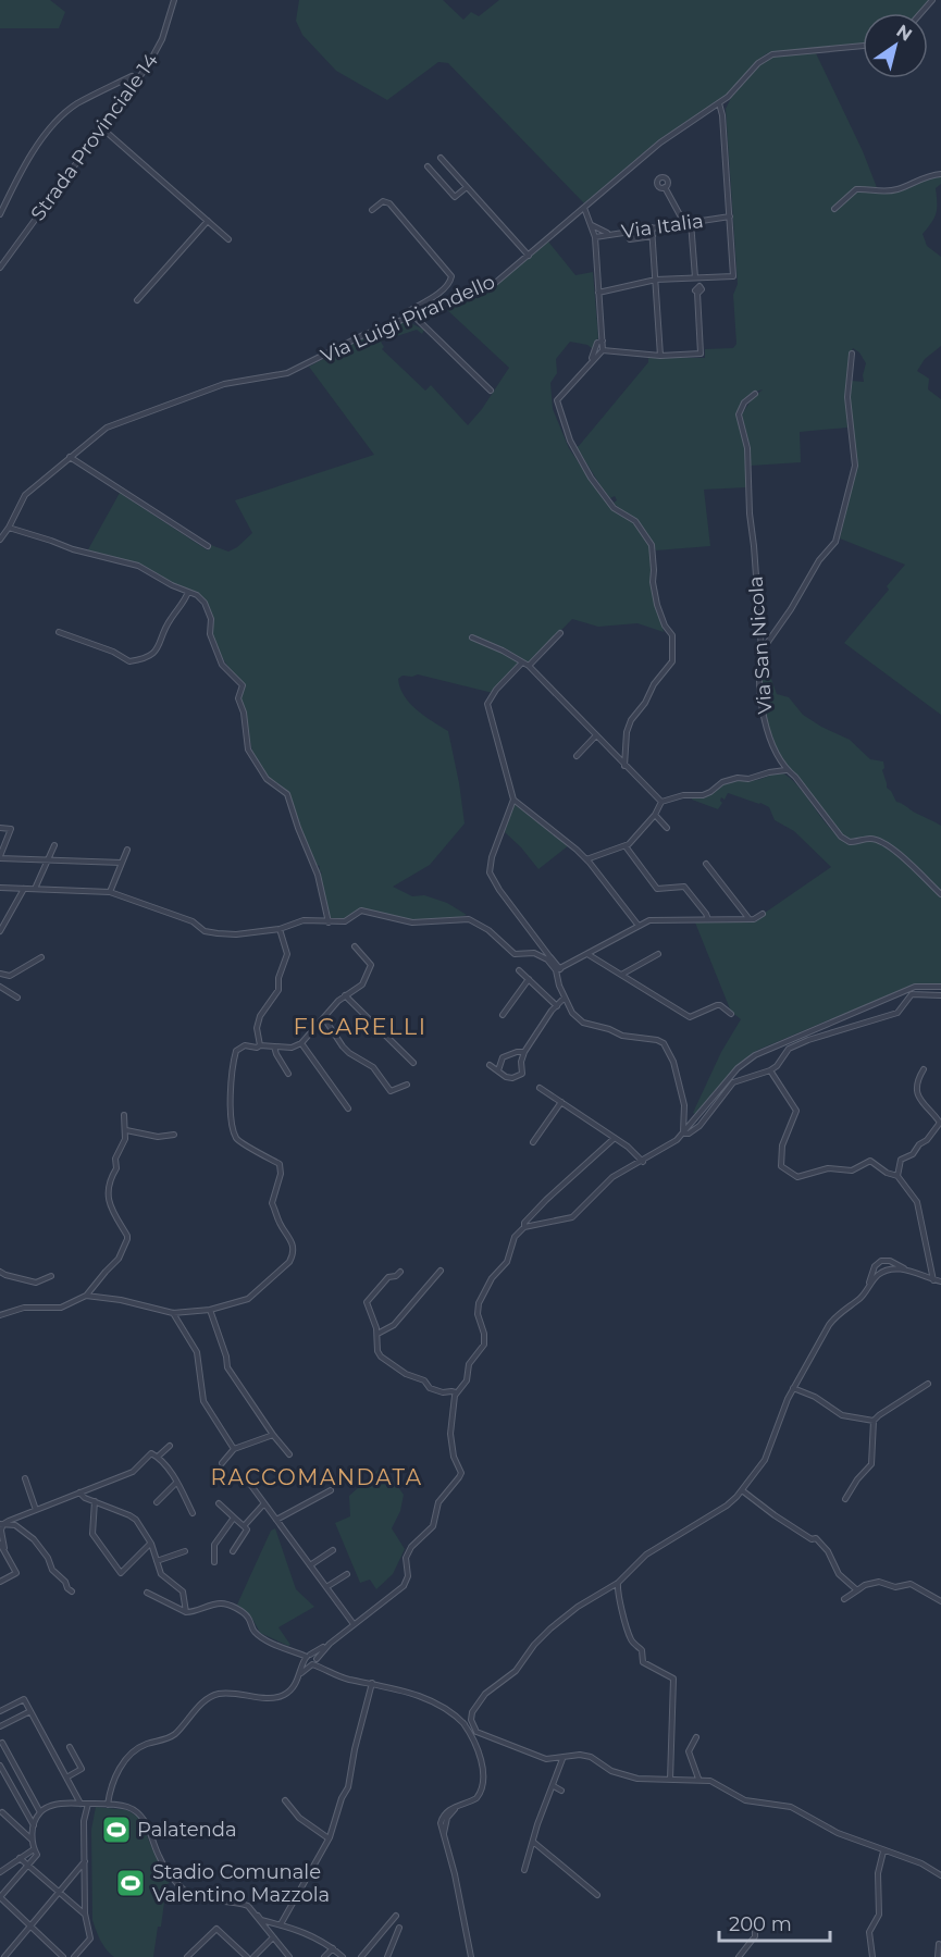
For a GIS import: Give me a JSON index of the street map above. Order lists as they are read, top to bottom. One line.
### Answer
{"streets":{"street":["Strada Provinciale 14","Via Italia","Via Luigi Pirandello","Via San Nicola"]},"districts":["FICARELLI","RACCOMANDATA"],"places":{"sports":["Palatenda","Stadio Comunale Valentino Mazzola"]},"scale_bar":"200 m","north":"top right"}
